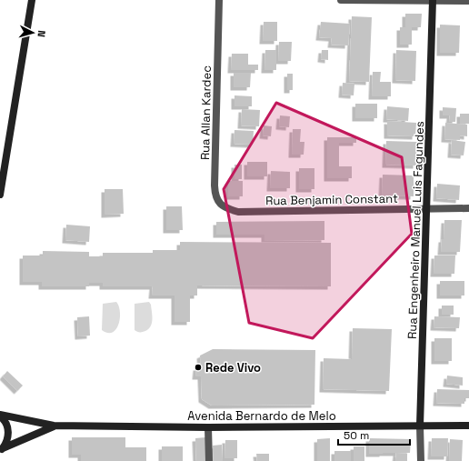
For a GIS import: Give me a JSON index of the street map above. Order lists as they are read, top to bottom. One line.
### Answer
{"streets":{"main road":["Rua Engenheiro Manuel Luis Fagundes","Avenida Bernardo de Melo"],"street":["Rua Allan Kardec","Rua Benjamin Constant"]},"crossings":[["Rua Allan Kardec","Rua Benjamin Constant"],["Rua Benjamin Constant","Rua Engenheiro Manuel Luis Fagundes"],["Rua Engenheiro Manuel Luis Fagundes","Avenida Bernardo de Melo"]],"places":["Rede Vivo"],"scale_bar":"50 m","north":"right"}
